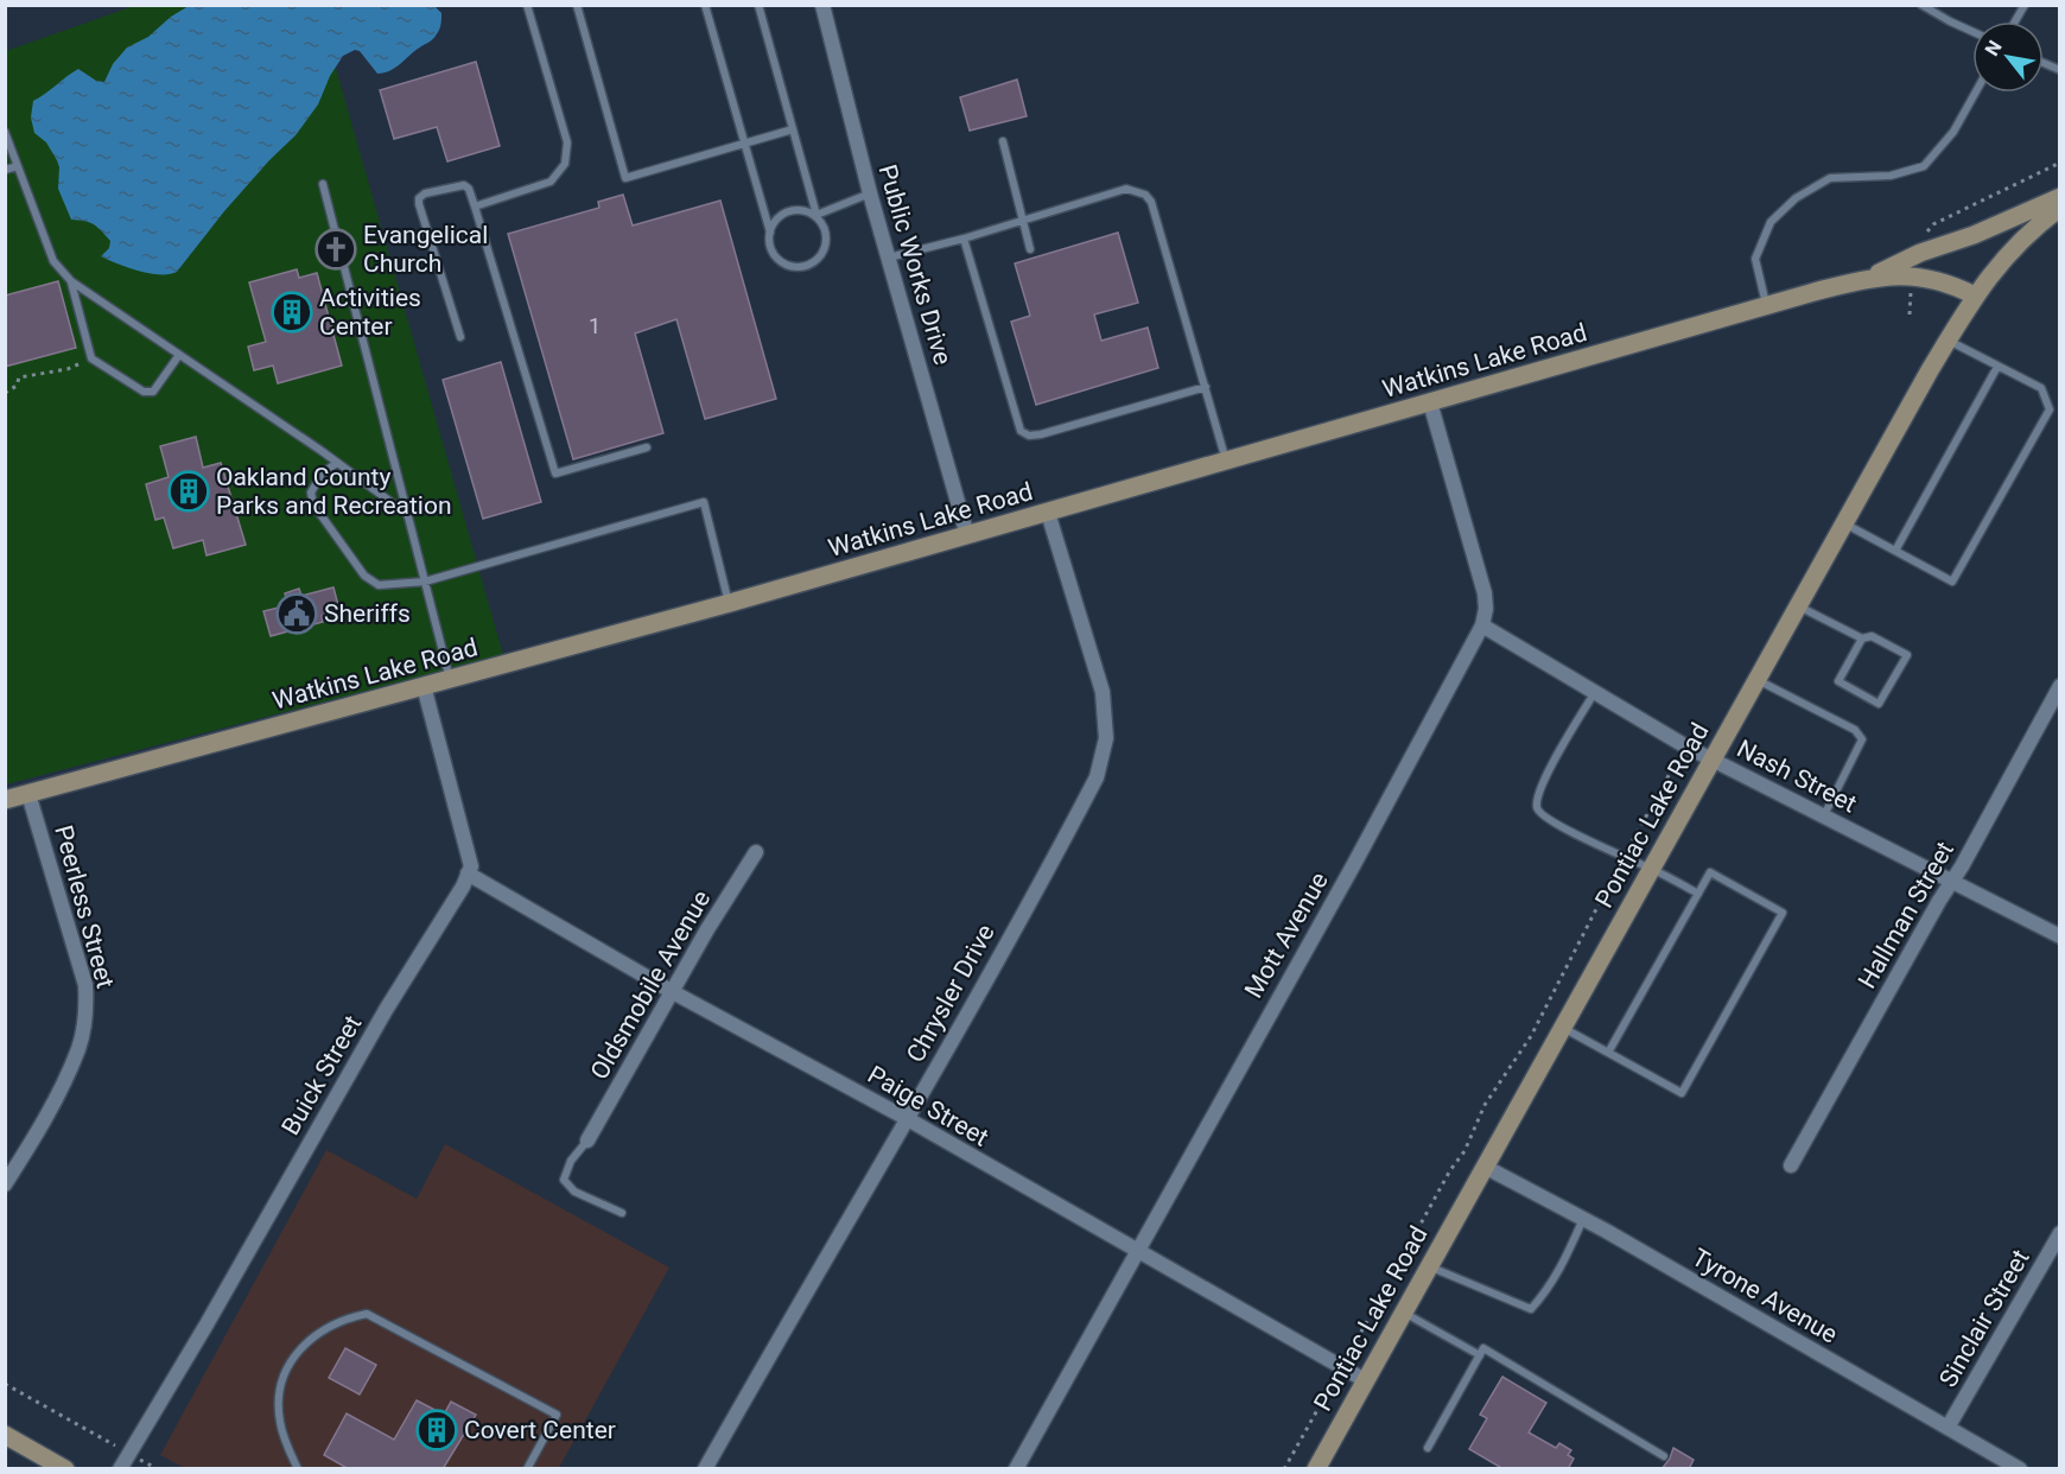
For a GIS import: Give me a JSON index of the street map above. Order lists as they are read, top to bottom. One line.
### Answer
{"streets":{"street":["Public Works Drive","Watkins Lake Road","Nash Street","Pontiac Lake Road","Peerless Street","Hallman Street","Mott Avenue","Oldsmobile Avenue","Chrysler Drive","Buick Street","Paige Street","Tyrone Avenue","Sinclair Street"]},"crossings":[["Public Works Drive","Watkins Lake Road"],["Watkins Lake Road","Pontiac Lake Road"],["Watkins Lake Road","Peerless Street"],["Watkins Lake Road","Mott Avenue"],["Watkins Lake Road","Chrysler Drive"],["Nash Street","Pontiac Lake Road"],["Nash Street","Hallman Street"],["Nash Street","Mott Avenue"],["Pontiac Lake Road","Paige Street"],["Pontiac Lake Road","Tyrone Avenue"],["Mott Avenue","Paige Street"],["Oldsmobile Avenue","Paige Street"],["Chrysler Drive","Paige Street"],["Buick Street","Paige Street"],["Tyrone Avenue","Sinclair Street"]],"places":{"church":["Evangelical Church"],"building":["Activities Center","Oakland County Parks and Recreation","Covert Center"],"public building":["Sheriffs"]},"house_numbers":["1"],"north":"top left"}
